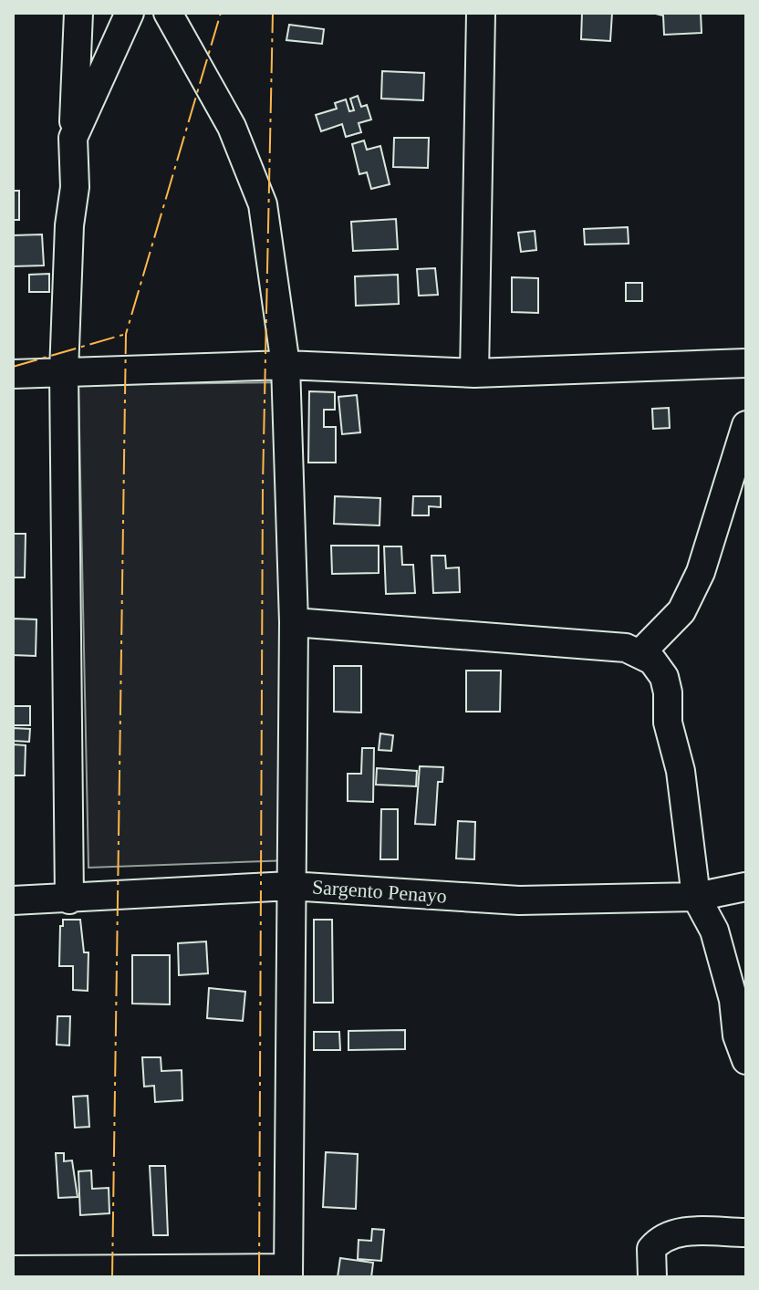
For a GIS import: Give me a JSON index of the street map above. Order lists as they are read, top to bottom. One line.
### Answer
{"streets":{"street":["Sargento Penayo"]}}
